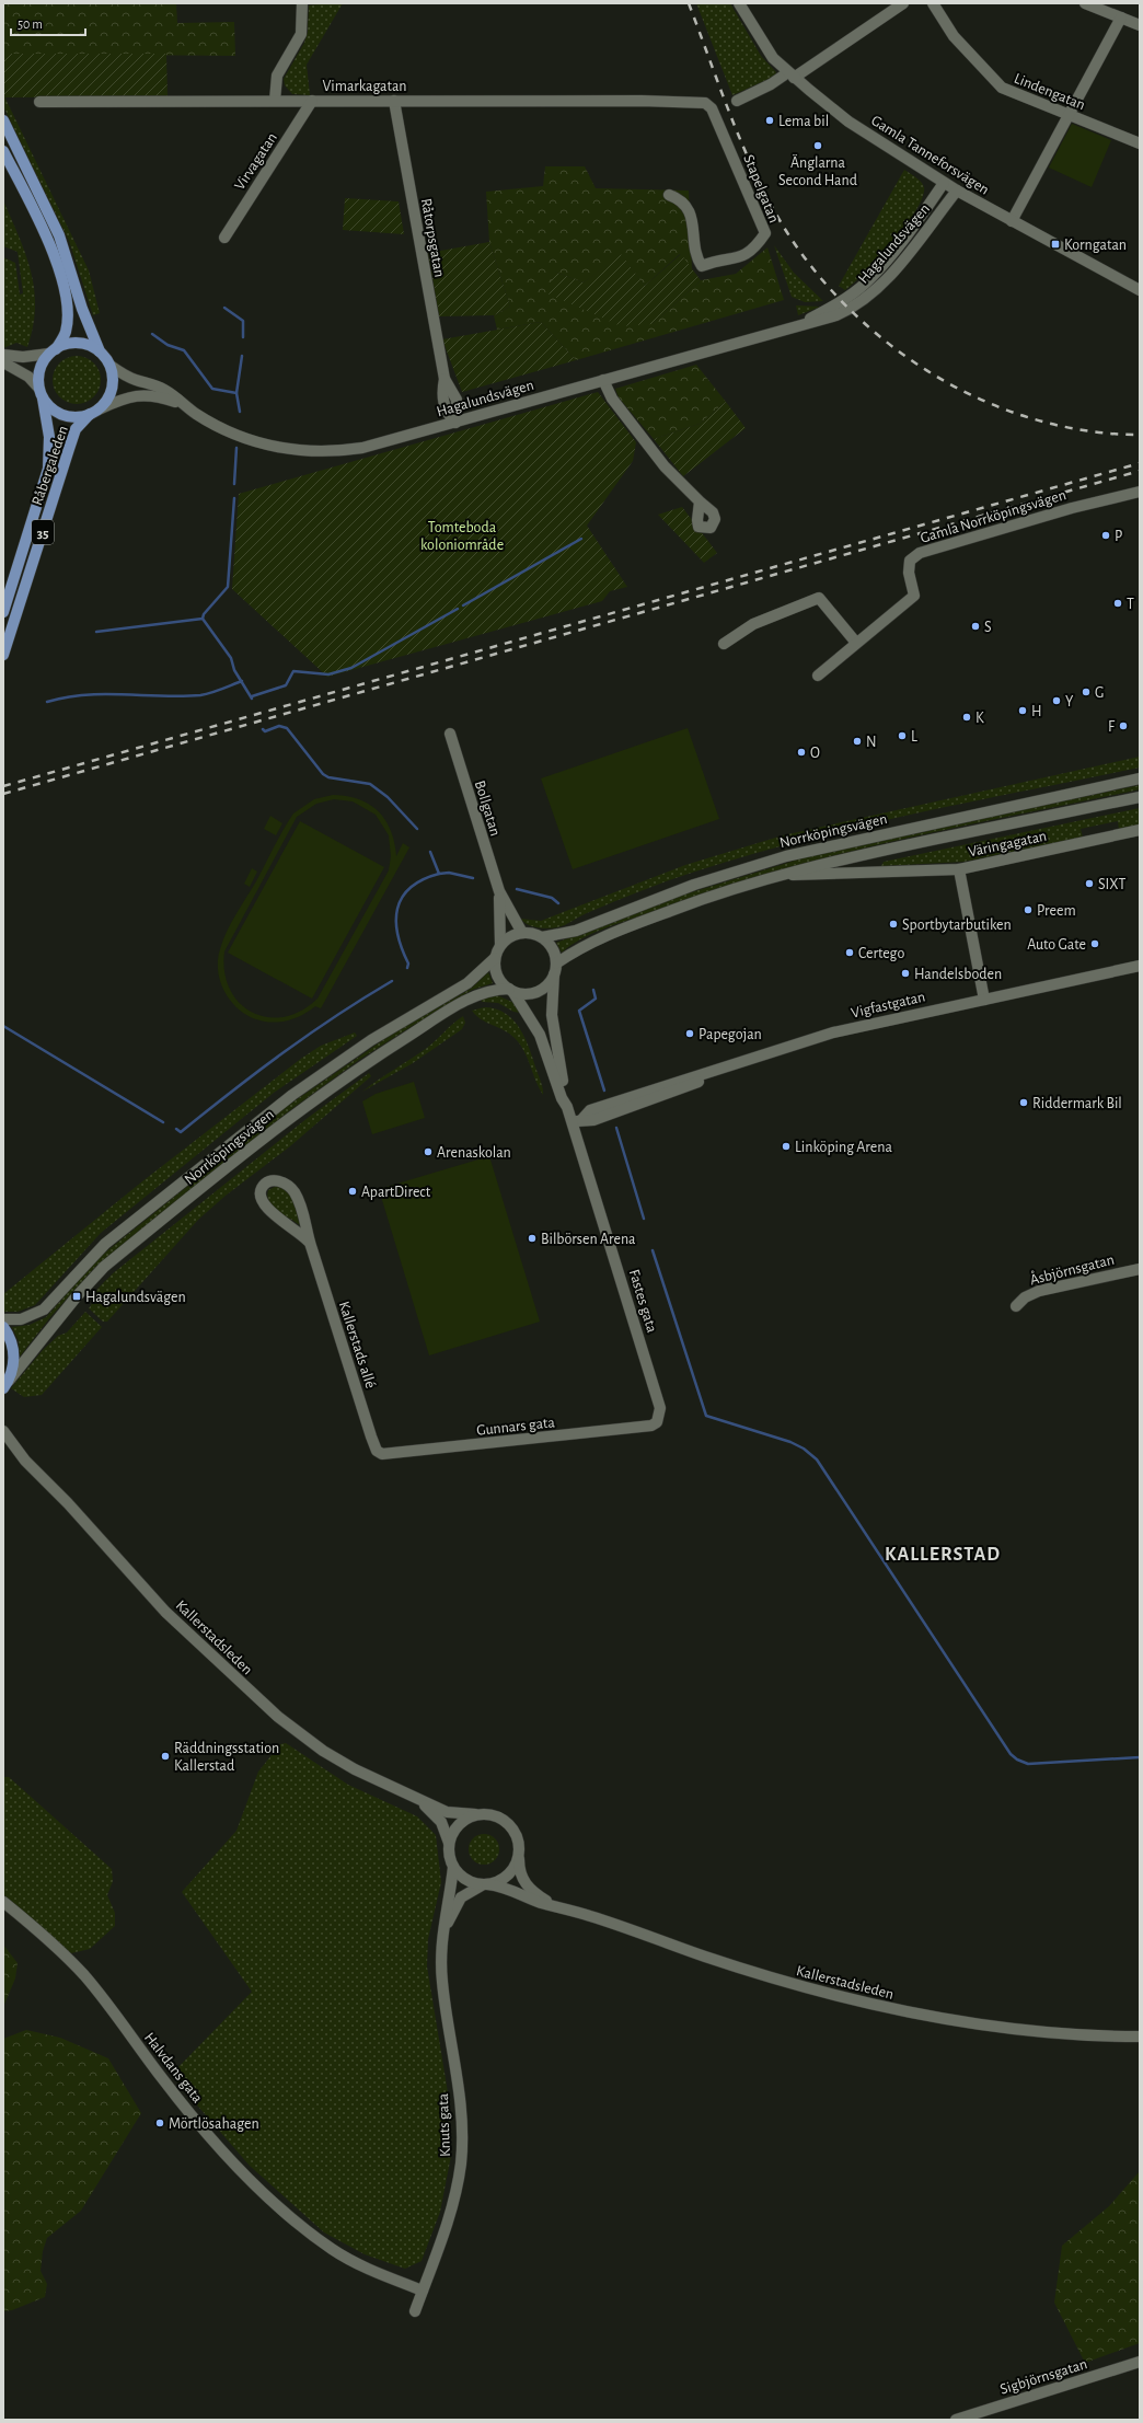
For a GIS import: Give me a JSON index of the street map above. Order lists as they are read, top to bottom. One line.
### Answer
{"streets":{"main road":["Råbergaleden","35"],"street":["Vimarkagatan","Lindengatan","Gamla Tanneforsvägen","Virvagatan","Stapelgatan","Råtorpsgatan","Hagalundsvägen","Gamla Norrköpingsvägen","Bollgatan","Norrköpingsvägen","Väringagatan","Vigfastgatan","Åsbjörnsgatan","Fastes gata","Kallerstads allé","Gunnars gata","Kallerstadsleden","Halvdans gata","Knuts gata","Sigbjörnsgatan"]},"crossings":[["Vimarkagatan","Virvagatan"],["Vimarkagatan","Stapelgatan"],["Vimarkagatan","Råtorpsgatan"],["Gamla Tanneforsvägen","Hagalundsvägen"],["Råtorpsgatan","Hagalundsvägen"],["Hagalundsvägen","Råbergaleden"],["Hagalundsvägen","35"],["Råbergaleden","35"],["Bollgatan","Norrköpingsvägen"],["Bollgatan","Fastes gata"],["Norrköpingsvägen","Fastes gata"],["Väringagatan","Vigfastgatan"],["Vigfastgatan","Fastes gata"],["Fastes gata","Gunnars gata"],["Kallerstads allé","Gunnars gata"],["Kallerstadsleden","Knuts gata"],["Halvdans gata","Knuts gata"]],"districts":["KALLERSTAD"],"parks":["Tomteboda koloniområde"],"places":{"other":["Lema bil","Änglarna Second Hand","P","T","S","G","Y","H","K","F","L","N","O","SIXT","Preem","Sportbytarbutiken","Auto Gate","Certego","Handelsboden","Papegojan","Riddermark Bil","Linköping Arena","Arenaskolan","ApartDirect","Bilbörsen Arena","Räddningsstation Kallerstad","Mörtlösahagen"],"transit":["Korngatan","Hagalundsvägen"]},"scale_bar":"50 m"}
